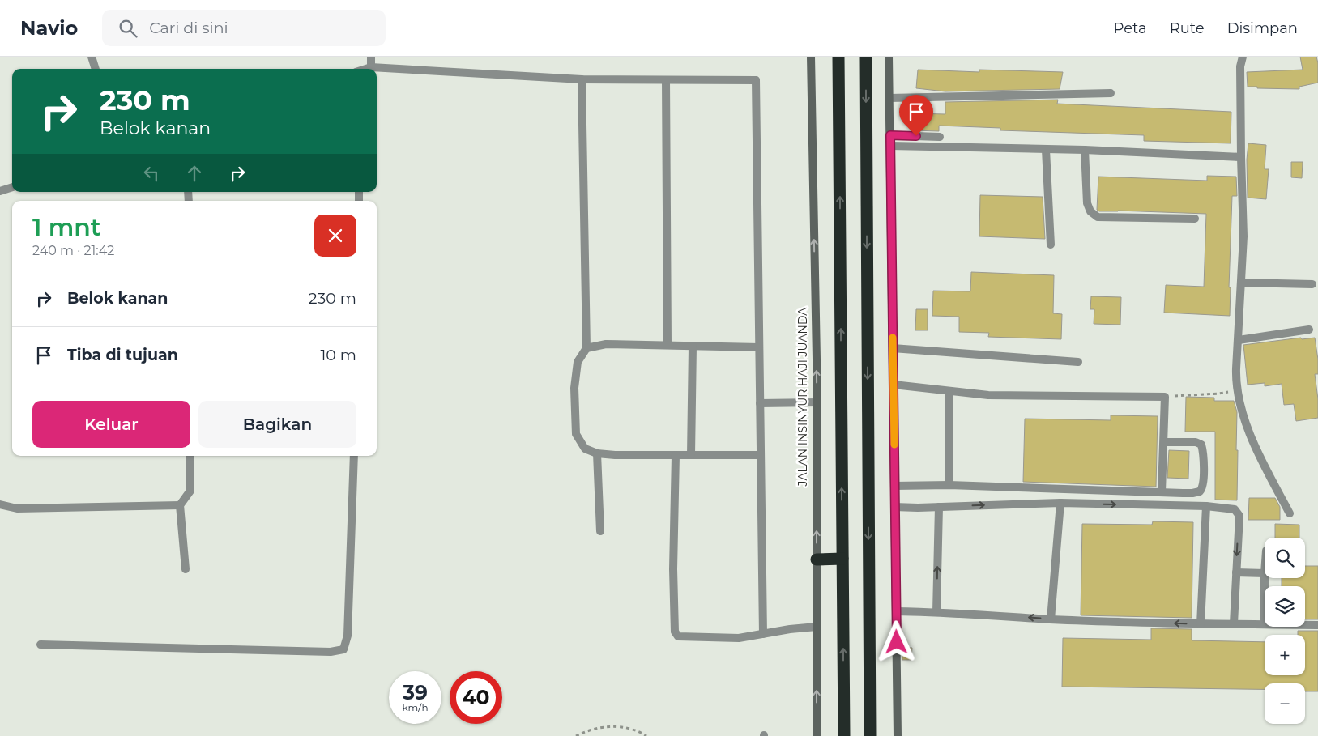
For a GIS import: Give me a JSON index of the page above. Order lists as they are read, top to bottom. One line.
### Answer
{"streets":{"street":["JALAN INSINYUR HAJI JUANDA"]},"page":{"header":"Navio","search":"Cari di sini","nav":["Peta","Rute","Disimpan"],"turn":["230 m","Belok kanan"],"heading":["1 mnt","240 m · 21:42"],"list":[{"name":"Belok kanan","value":"230 m"},{"name":"Tiba di tujuan","value":"10 m"}],"buttons":["Keluar","Bagikan"],"map_buttons":["+","−"],"speed":"39 km/h","limit":"40"}}
